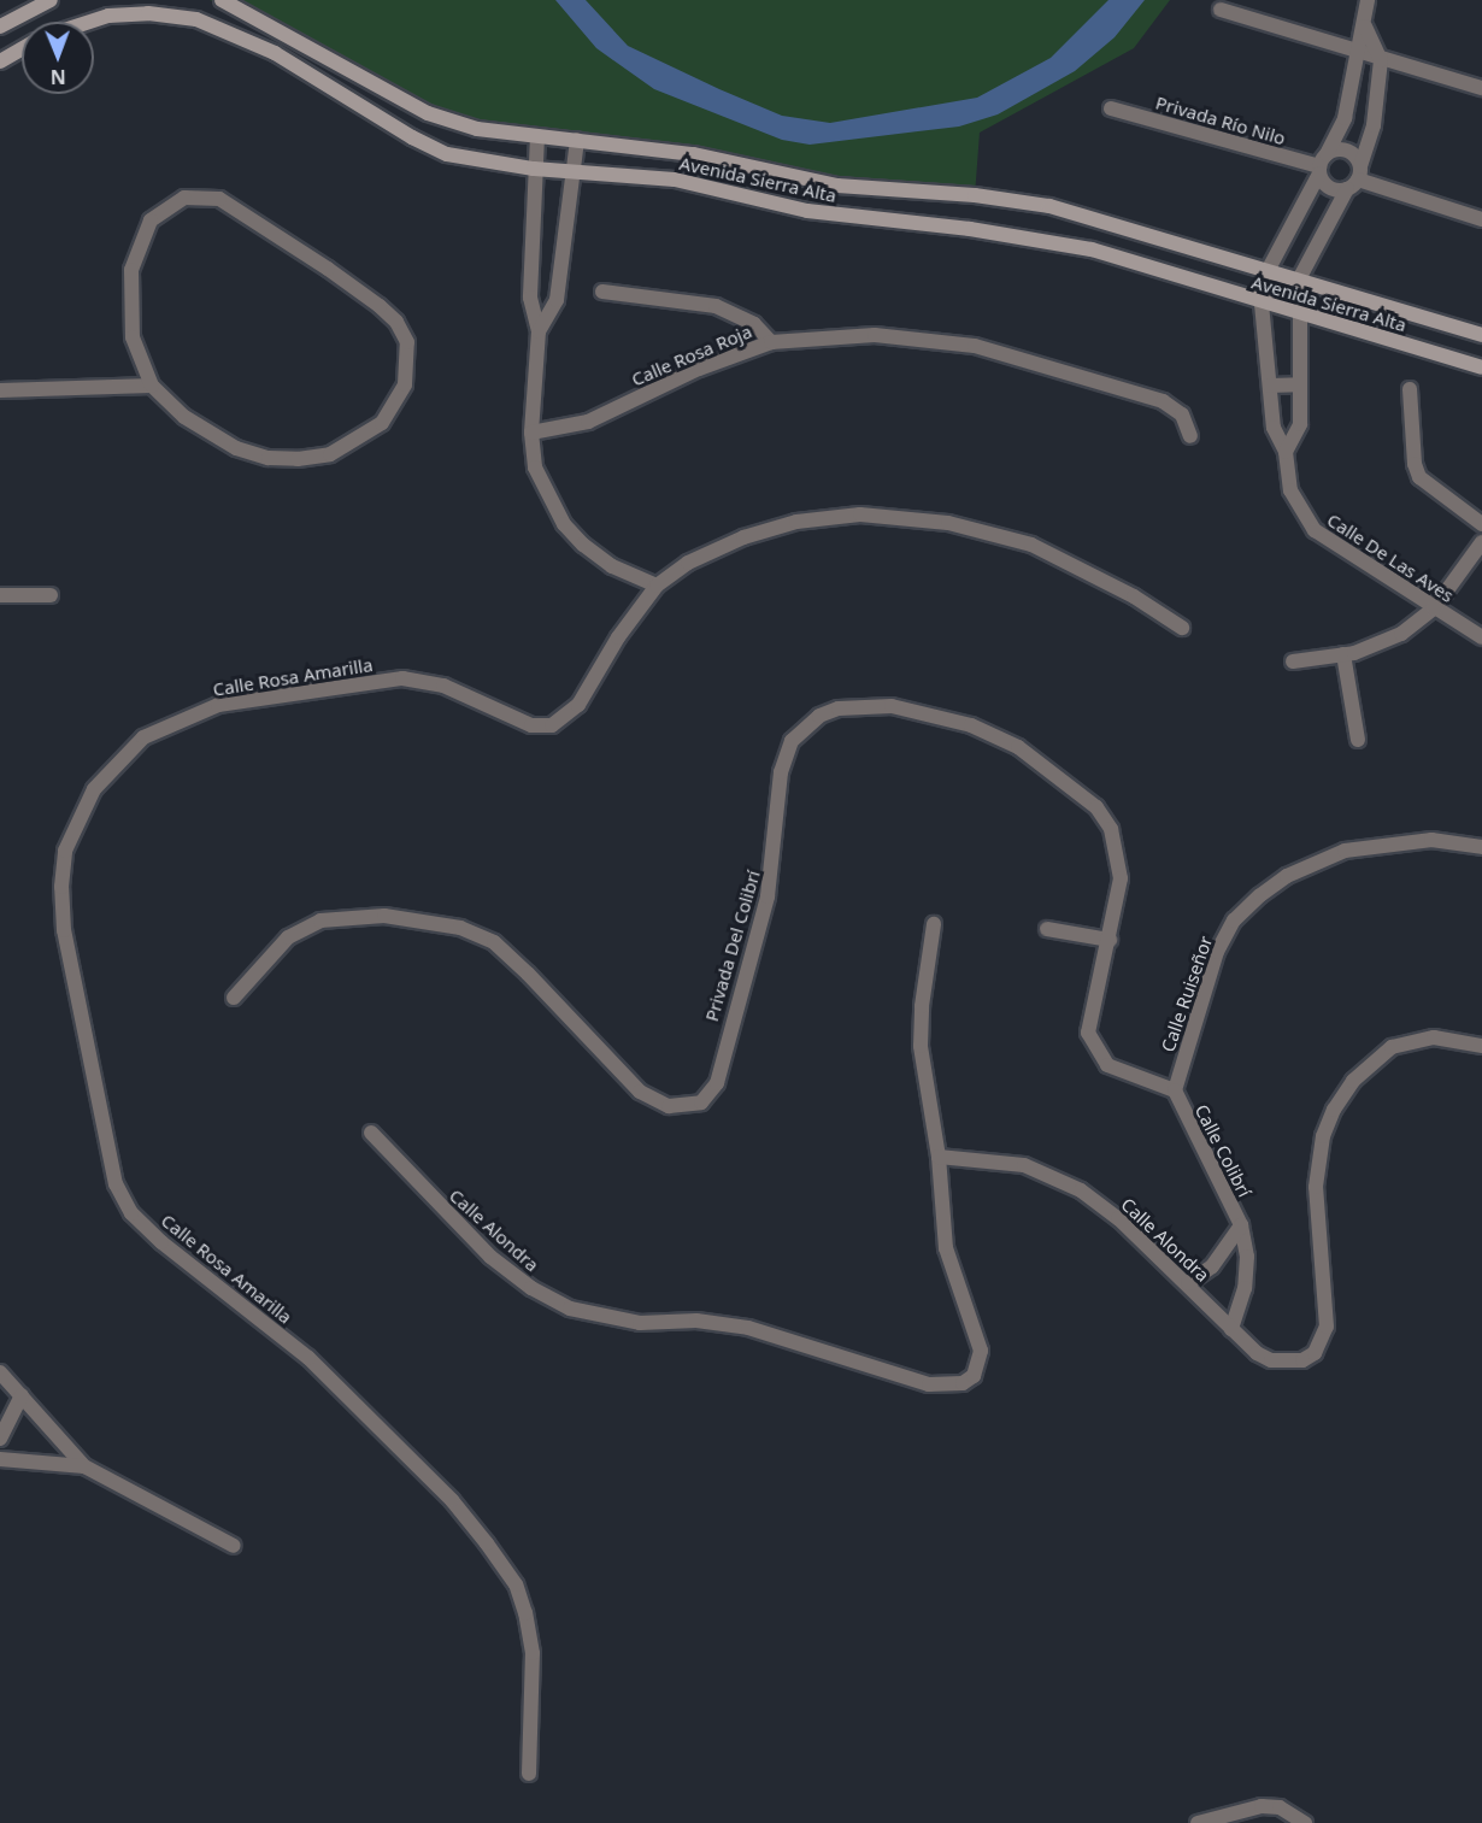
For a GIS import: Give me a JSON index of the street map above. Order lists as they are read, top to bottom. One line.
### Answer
{"streets":{"street":["Privada Río Nilo","Avenida Sierra Alta","Calle Rosa Roja","Calle De Las Aves","Calle Rosa Amarilla","Privada Del Colibrí","Calle Ruiseñor","Calle Colibrí","Calle Alondra"]},"crossings":[["Privada Río Nilo","Calle De Las Aves"],["Avenida Sierra Alta","Calle De Las Aves"],["Privada Del Colibrí","Calle Ruiseñor"],["Privada Del Colibrí","Calle Colibrí"],["Calle Ruiseñor","Calle Colibrí"],["Calle Colibrí","Calle Alondra"]],"north":"bottom"}
